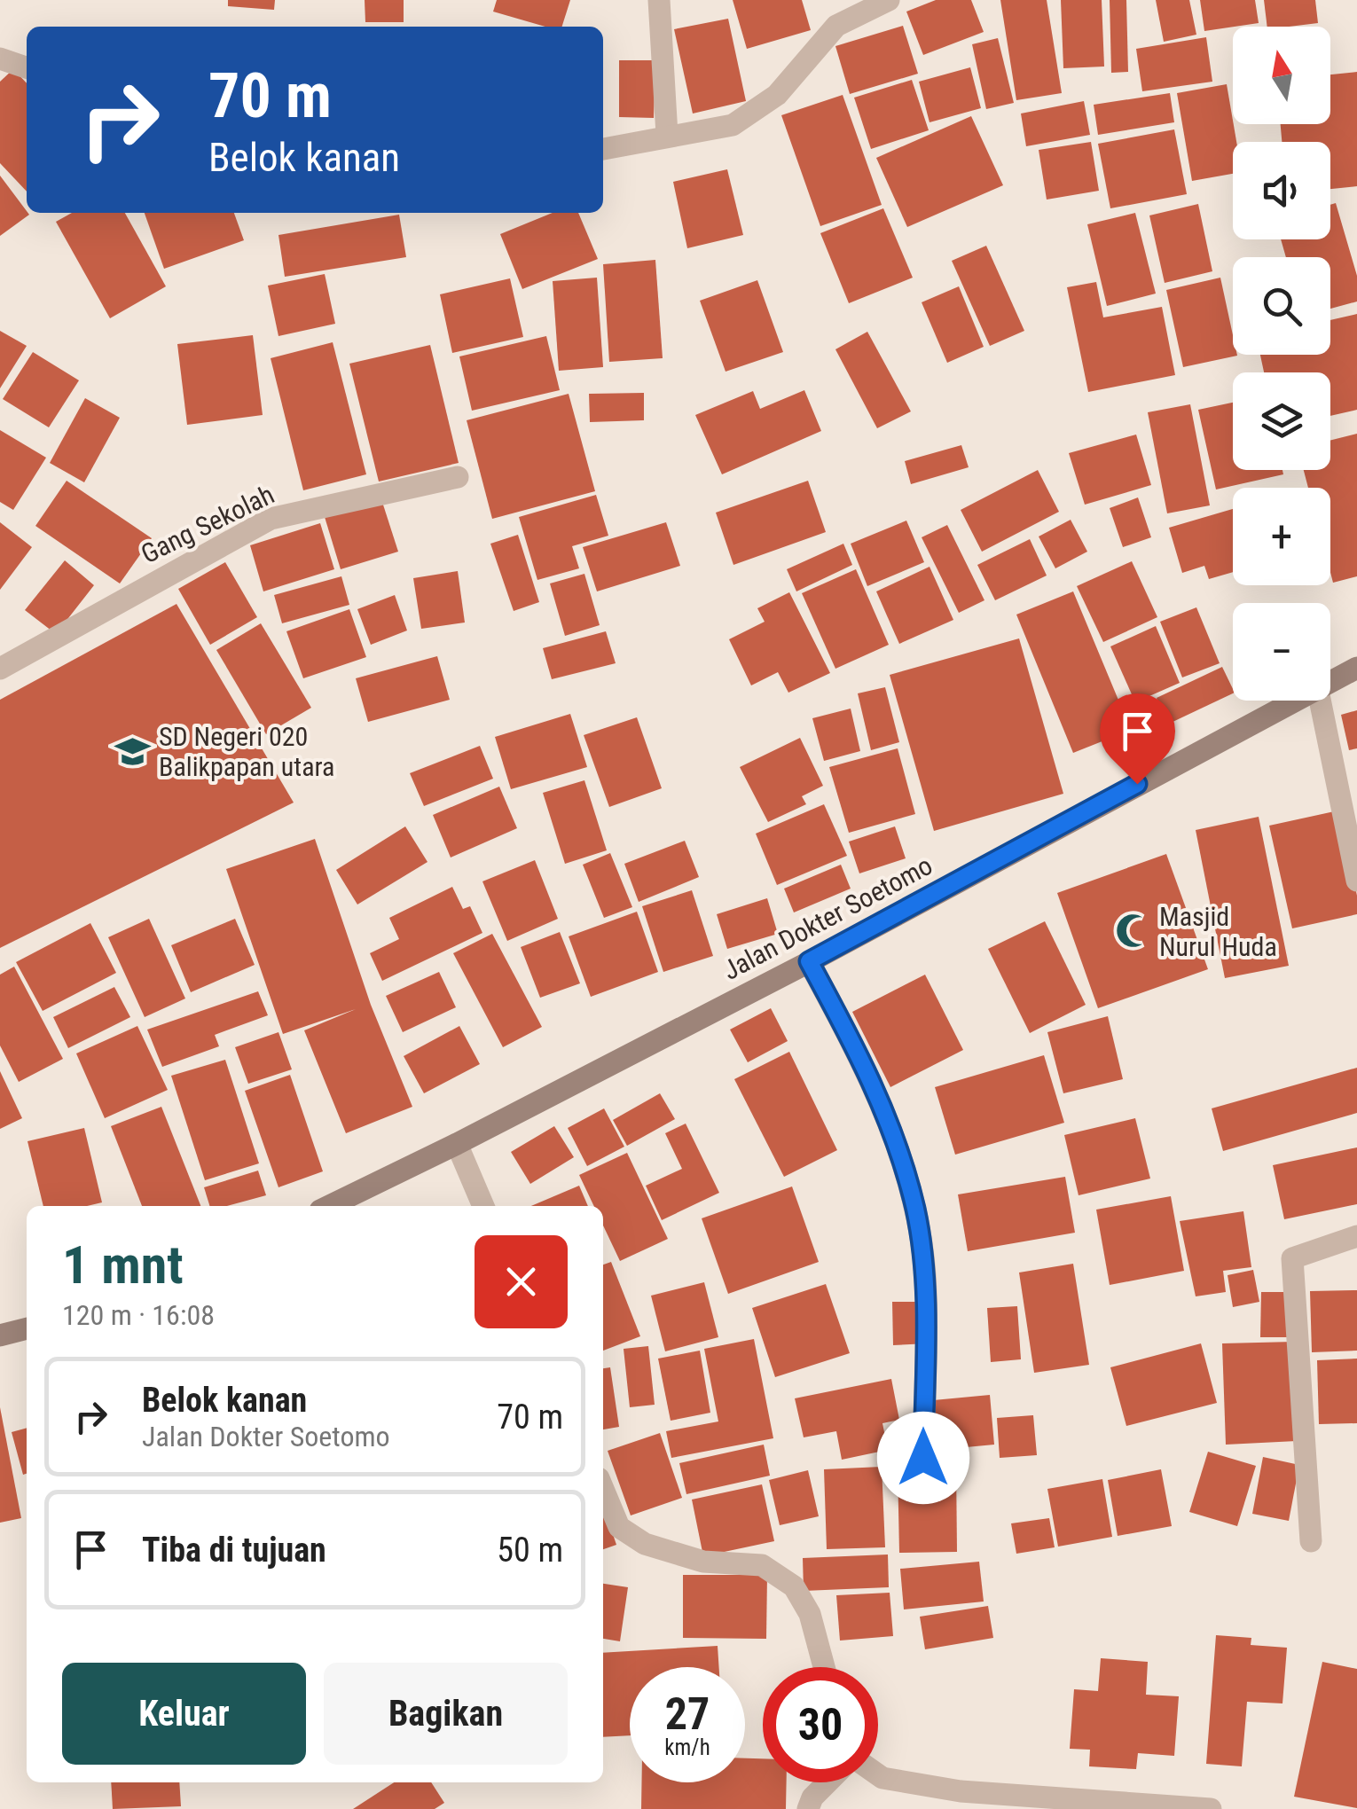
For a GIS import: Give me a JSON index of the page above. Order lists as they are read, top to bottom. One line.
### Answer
{"streets":{"street":["Gang Sekolah","Jalan Dokter Soetomo"]},"places":{"school or university":["SD Negeri 020 Balikpapan utara"],"mosque":["Masjid Nurul Huda"]},"north":"top","page":{"map_buttons":["+","−"],"turn":["70 m","Belok kanan"],"heading":["1 mnt","120 m · 16:08"],"list":[{"name":"Belok kanan","note":"Jalan Dokter Soetomo","value":"70 m"},{"name":"Tiba di tujuan","value":"50 m"}],"buttons":["Keluar","Bagikan"],"speed":"27 km/h","limit":"30"}}
